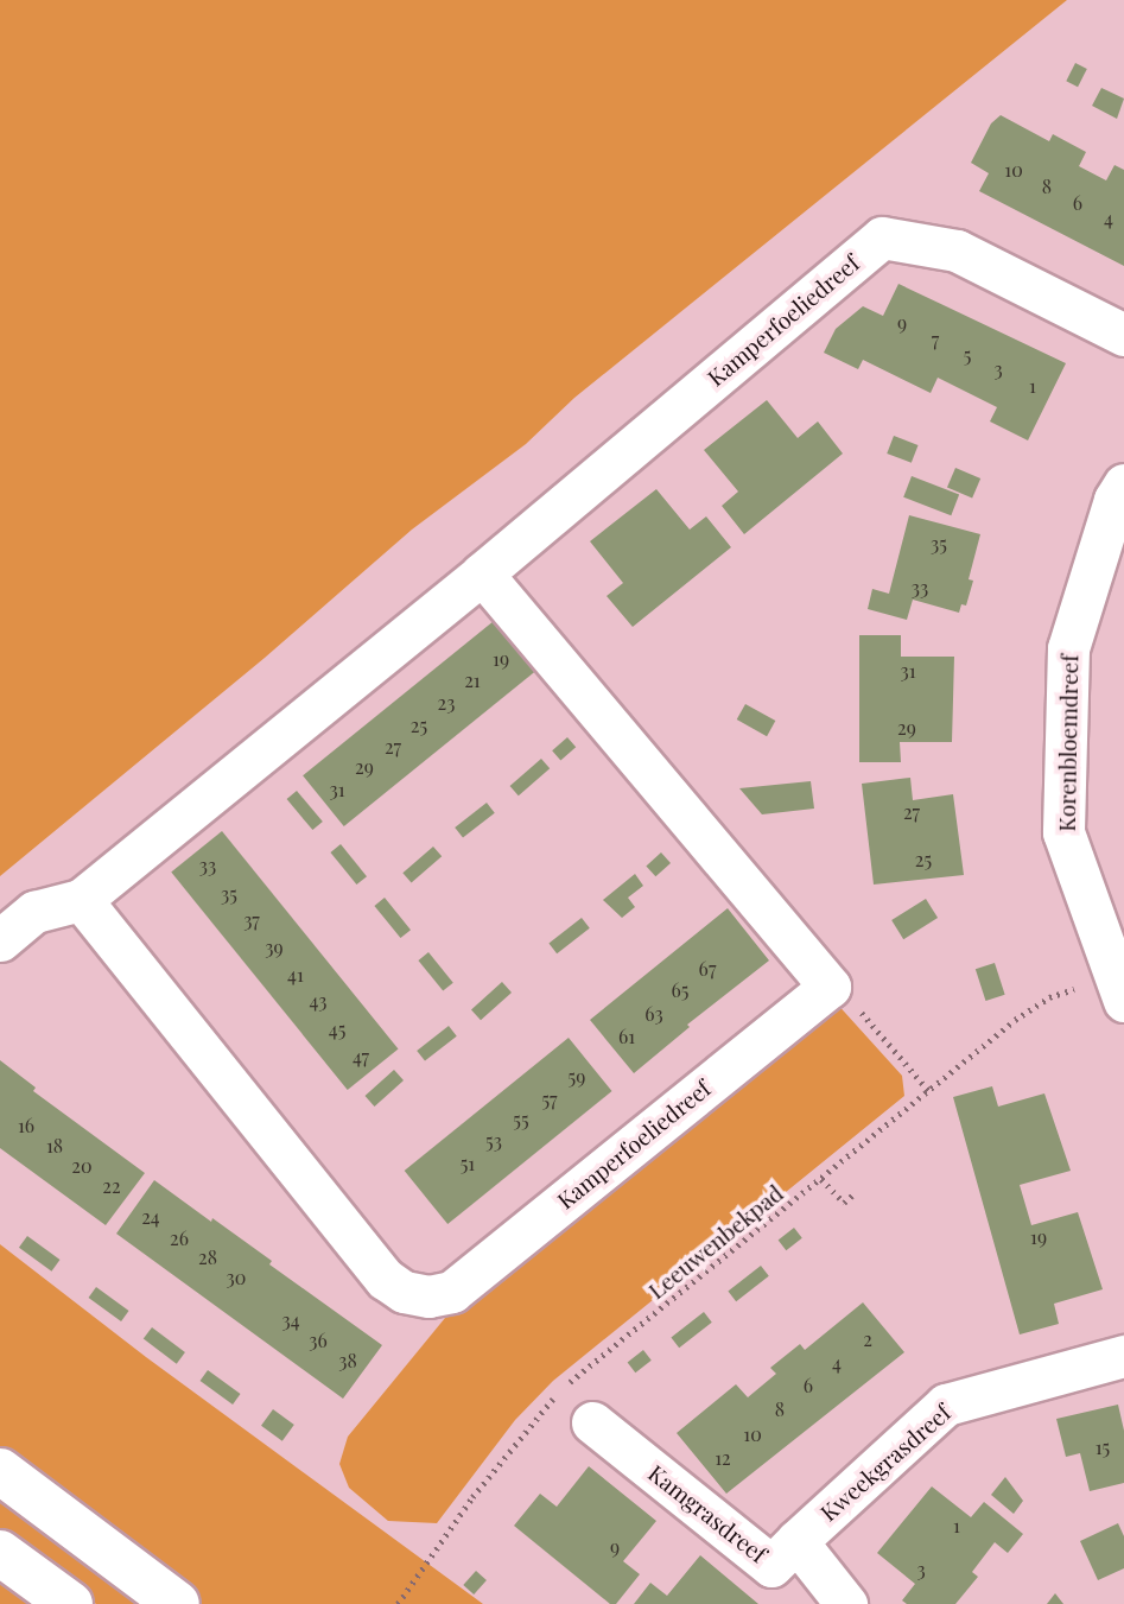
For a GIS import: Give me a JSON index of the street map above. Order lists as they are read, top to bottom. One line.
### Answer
{"streets":{"street":["Kamperfoeliedreef","Korenbloemdreef","Kweekgrasdreef","Kamgrasdreef"],"path":["Leeuwenbekpad"]},"crossings":[["Korenbloemdreef","Leeuwenbekpad"],["Kweekgrasdreef","Kamgrasdreef"]],"house_numbers":["10","8","6","4","9","7","5","3","1","35","33","19","31","21","23","25","29","27","29","31","27","25","33","35","37","39","67","41","65","43","63","45","61","47","59","57","55","16","53","18","51","20","22","24","19","26","28","30","34","2","36","38","4","6","8","10","15","12","1","9","3"]}
